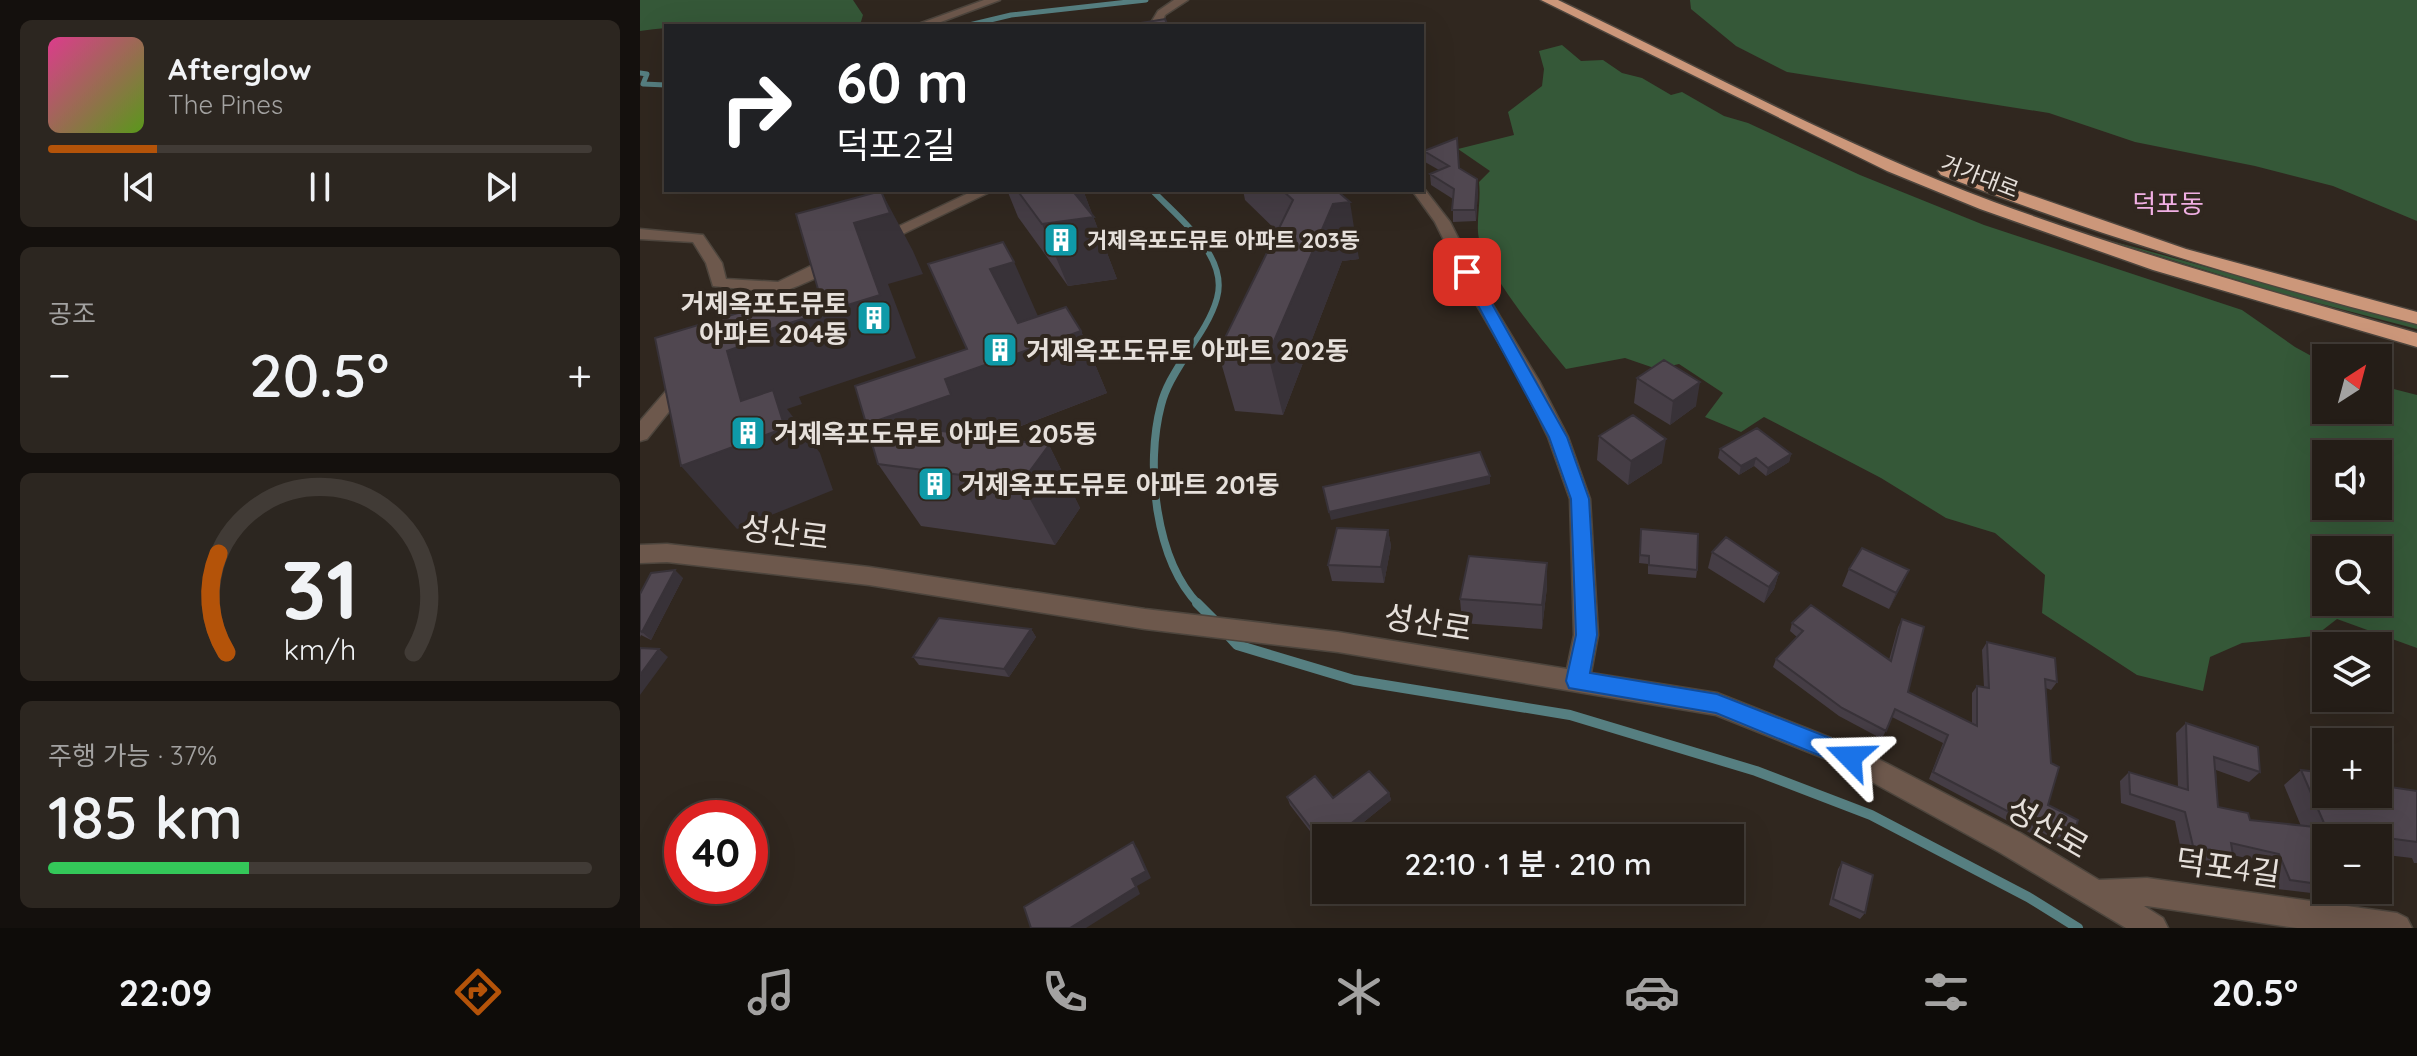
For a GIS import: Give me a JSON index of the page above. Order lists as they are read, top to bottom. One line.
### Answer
{"streets":{"highway":["거가대로"],"street":["성산로","덕포4길"]},"crossings":[["성산로","덕포4길"]],"districts":["덕포동"],"places":{"building":["거제옥포도뮤토 아파트 203동","거제옥포도뮤토 아파트 204동","거제옥포도뮤토 아파트 202동","거제옥포도뮤토 아파트 205동","거제옥포도뮤토 아파트 201동"]},"north":"top right","page":{"turn":["60 m","덕포2길"],"song":["Afterglow","The Pines"],"tile":["공조",["주행 가능 · 37%","185 km"]],"heat":["−","20.5°","+"],"map_buttons":["+","−"],"limit":"40","trip":"22:10 · 1 분 · 210 m","tabs":["22:09","20.5°"],"gauge":["31","km/h"]}}
